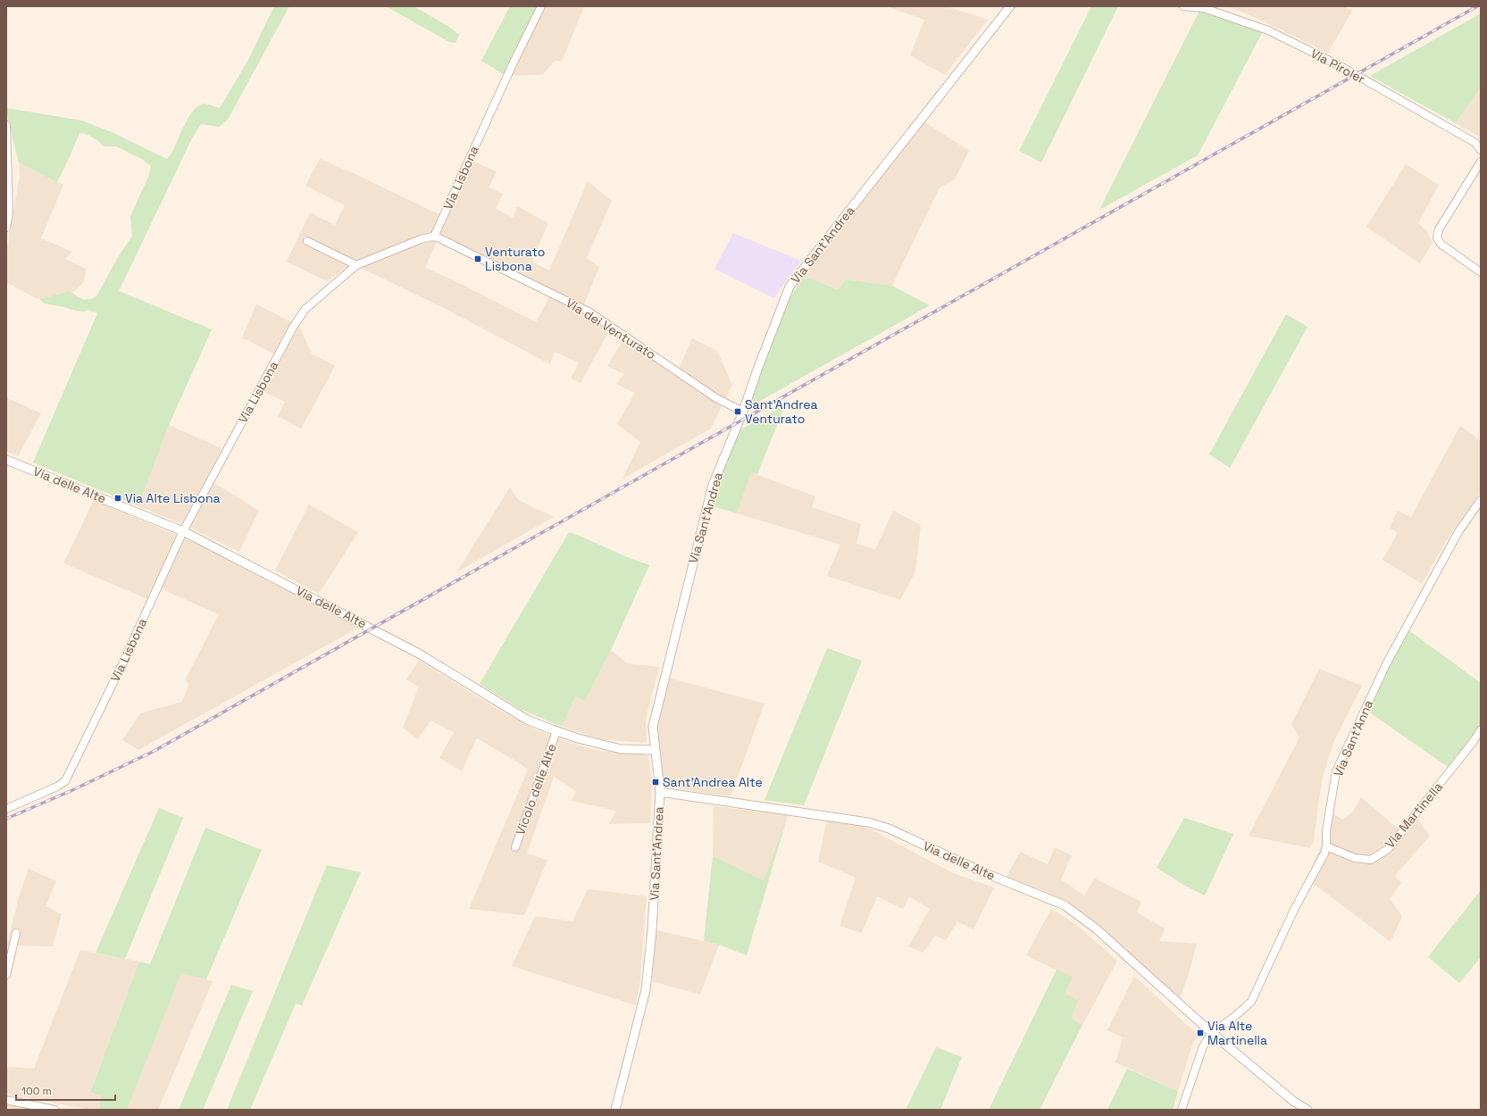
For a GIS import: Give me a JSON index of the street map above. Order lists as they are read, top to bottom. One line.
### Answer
{"streets":{"street":["Via Piroler","Via Lisbona","Via Sant'Andrea","Via dei Venturato","Via delle Alte","Via Sant'Anna","Vicolo delle Alte","Via Martinella"]},"crossings":[["Via Lisbona","Via dei Venturato"],["Via Lisbona","Via delle Alte"],["Via Sant'Andrea","Via dei Venturato"],["Via Sant'Andrea","Via delle Alte"],["Via delle Alte","Via Sant'Anna"],["Via delle Alte","Vicolo delle Alte"],["Via Sant'Anna","Via Martinella"]],"places":{"transit":["Venturato Lisbona","Sant'Andrea Venturato","Via Alte Lisbona","Sant'Andrea Alte","Via Alte Martinella"]},"scale_bar":"100 m"}
